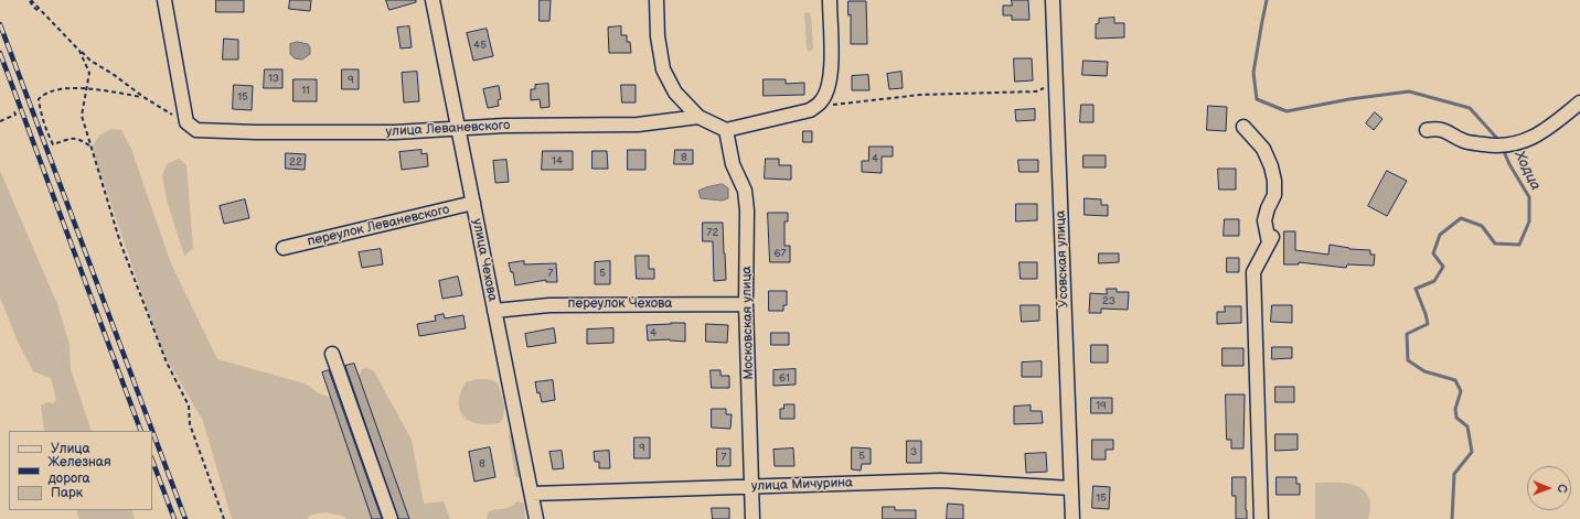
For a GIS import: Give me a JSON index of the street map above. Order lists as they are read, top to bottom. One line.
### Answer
{"streets":{"street":["улица Леваневского","переулок Леваневского","Усовская улица","улица Чехова","переулок Чехова","Московская улица","улица Мичурина"]},"crossings":[["улица Леваневского","улица Чехова"],["переулок Леваневского","улица Чехова"],["Усовская улица","улица Мичурина"],["улица Чехова","переулок Чехова"],["улица Чехова","улица Мичурина"],["переулок Чехова","Московская улица"],["Московская улица","улица Мичурина"]],"water":["Ходца"],"house_numbers":["45","13","9","11","15","8","4","14","22","72","67","7","5","23","4","61","19","9","3","5","7","8","15"],"legend":["Улица","Железная дорога","Парк"],"north":"right"}
